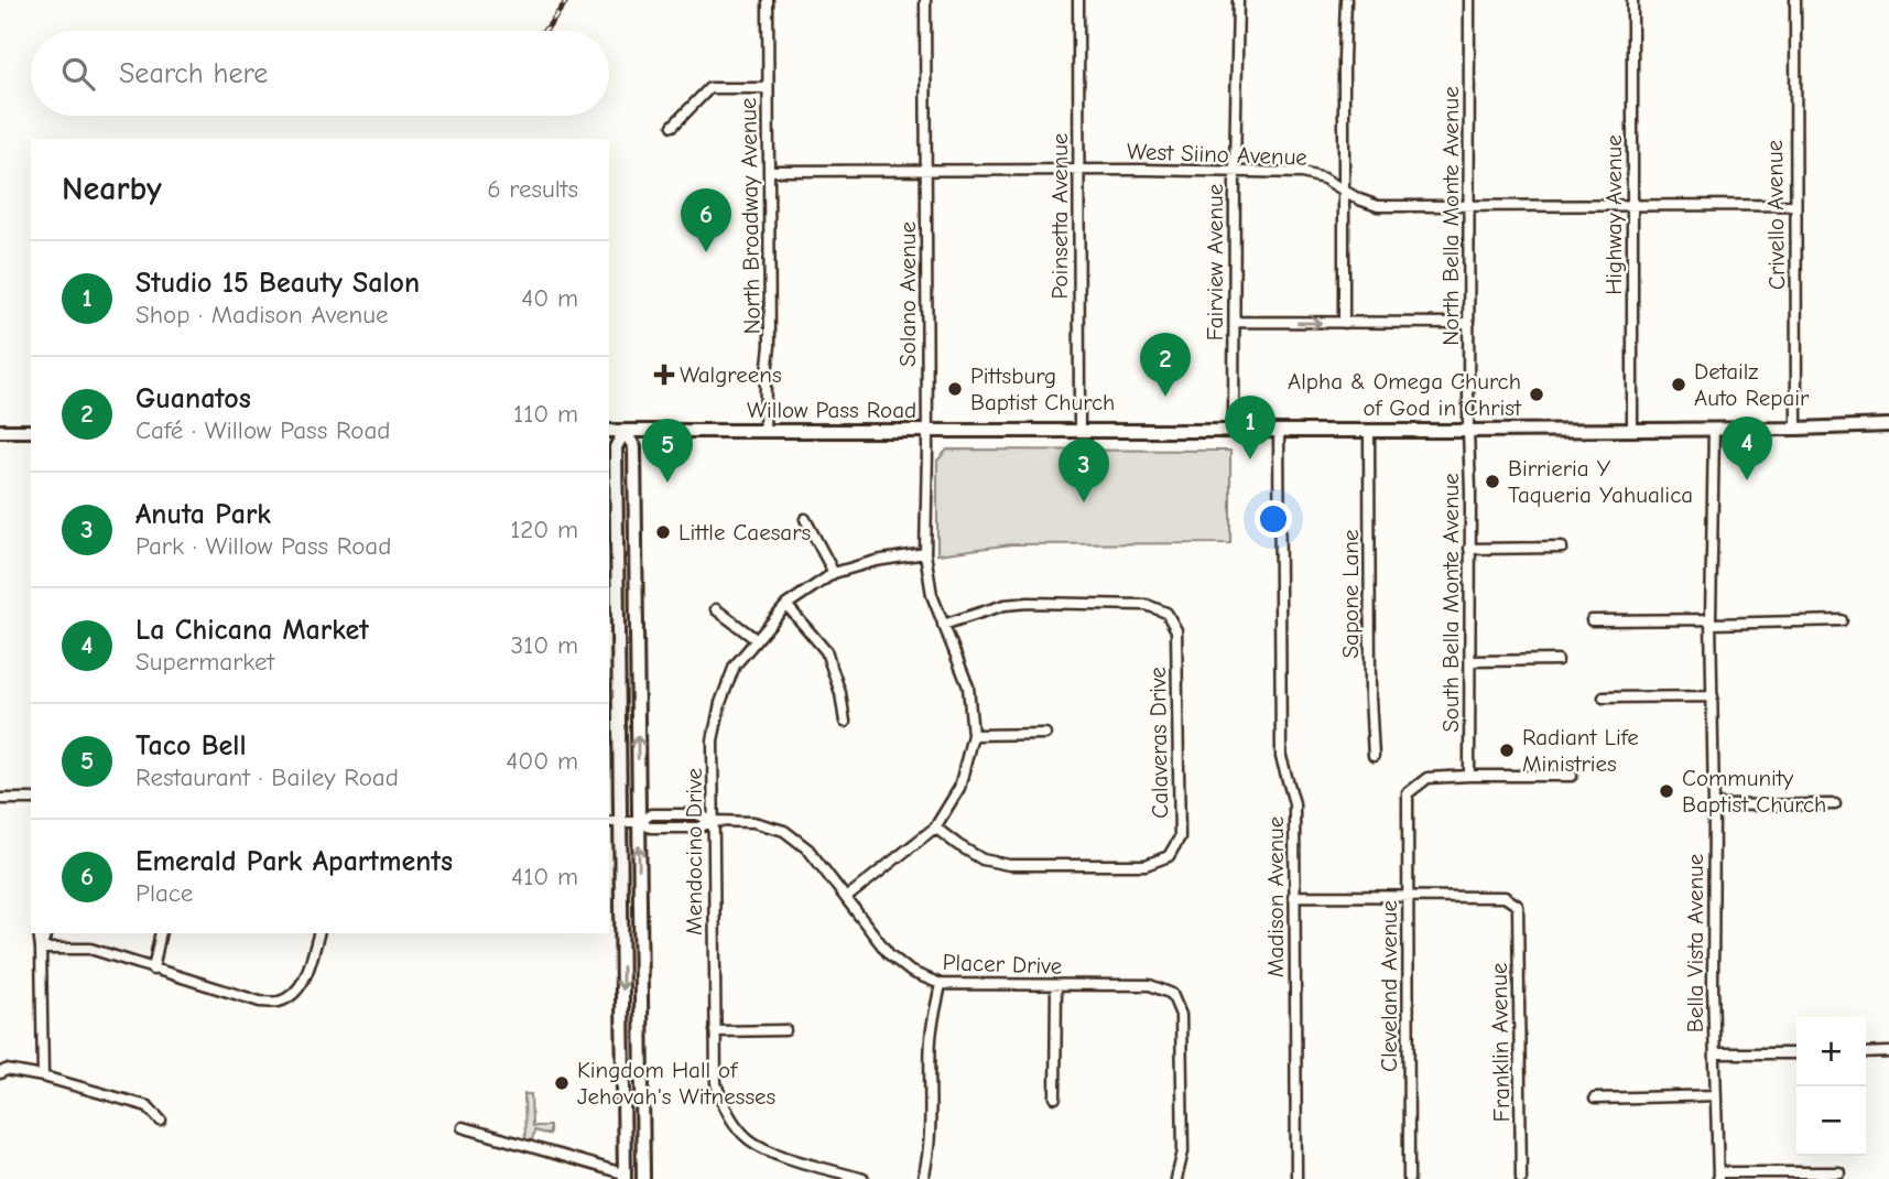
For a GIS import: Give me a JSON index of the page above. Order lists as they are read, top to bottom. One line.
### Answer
{"streets":{"main road":["Willow Pass Road"],"street":["West Siino Avenue","Highway Avenue","Crivello Avenue","North Broadway Avenue","Poinsetta Avenue","North Bella Monte Avenue","Fairview Avenue","Solano Avenue","Sapone Lane","South Bella Monte Avenue","Calaveras Drive","Mendocino Drive","Madison Avenue","Bella Vista Avenue","Placer Drive","Cleveland Avenue","Franklin Avenue"]},"crossings":[["West Siino Avenue","Highway Avenue"],["West Siino Avenue","Crivello Avenue"],["West Siino Avenue","North Broadway Avenue"],["West Siino Avenue","Poinsetta Avenue"],["West Siino Avenue","North Bella Monte Avenue"],["West Siino Avenue","Fairview Avenue"],["West Siino Avenue","Solano Avenue"],["Highway Avenue","Willow Pass Road"],["Crivello Avenue","Willow Pass Road"],["North Broadway Avenue","Willow Pass Road"],["Poinsetta Avenue","Willow Pass Road"],["North Bella Monte Avenue","Willow Pass Road"],["North Bella Monte Avenue","South Bella Monte Avenue"],["Fairview Avenue","Willow Pass Road"],["Solano Avenue","Willow Pass Road"],["Solano Avenue","Calaveras Drive"],["Solano Avenue","Mendocino Drive"],["Solano Avenue","Placer Drive"],["Willow Pass Road","Sapone Lane"],["Willow Pass Road","South Bella Monte Avenue"],["Willow Pass Road","Madison Avenue"],["Willow Pass Road","Bella Vista Avenue"],["South Bella Monte Avenue","Cleveland Avenue"],["Mendocino Drive","Placer Drive"],["Cleveland Avenue","Franklin Avenue"]],"places":{"health":["Walgreens"],"other":["Detailz Auto Repair","Pittsburg Baptist Church","Alpha & Omega Church of God in Christ","Birrieria Y Taqueria Yahualica","Little Caesars","Radiant Life Ministries","Community Baptist Church","Kingdom Hall of Jehovah's Witnesses"]},"page":{"search":"Search here","heading":["Nearby","6 results"],"pins":["6","2","1","4","5","3"],"list":[{"mark":"1","name":"Studio 15 Beauty Salon","note":"Shop · Madison Avenue","value":"40 m"},{"mark":"2","name":"Guanatos","note":"Café · Willow Pass Road","value":"110 m"},{"mark":"3","name":"Anuta Park","note":"Park · Willow Pass Road","value":"120 m"},{"mark":"4","name":"La Chicana Market","note":"Supermarket","value":"310 m"},{"mark":"5","name":"Taco Bell","note":"Restaurant · Bailey Road","value":"400 m"},{"mark":"6","name":"Emerald Park Apartments","note":"Place","value":"410 m"}],"map_buttons":["+","−"]}}
